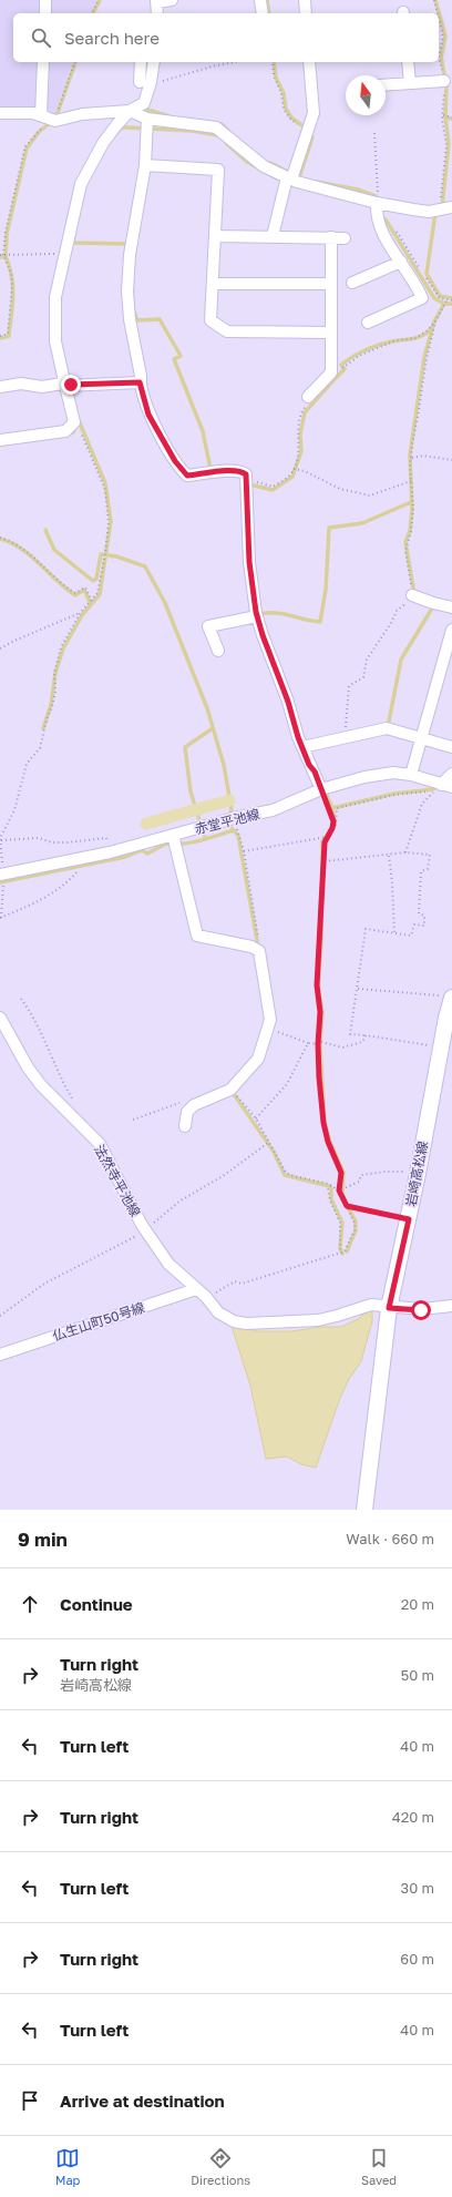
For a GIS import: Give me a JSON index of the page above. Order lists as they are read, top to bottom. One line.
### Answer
{"streets":{"main road":["岩崎高松線"],"street":["赤堂平池線","法然寺平池線","仏生山町50号線"]},"crossings":[["岩崎高松線","法然寺平池線"],["法然寺平池線","仏生山町50号線"]],"north":"top","page":{"search":"Search here","heading":["9 min","Walk · 660 m"],"list":[["Continue","20 m"],["Turn right","岩崎高松線","50 m"],["Turn left","40 m"],["Turn right","420 m"],["Turn left","30 m"],["Turn right","60 m"],["Turn left","40 m"],"Arrive at destination"],"nav":["Map","Directions","Saved"]}}
